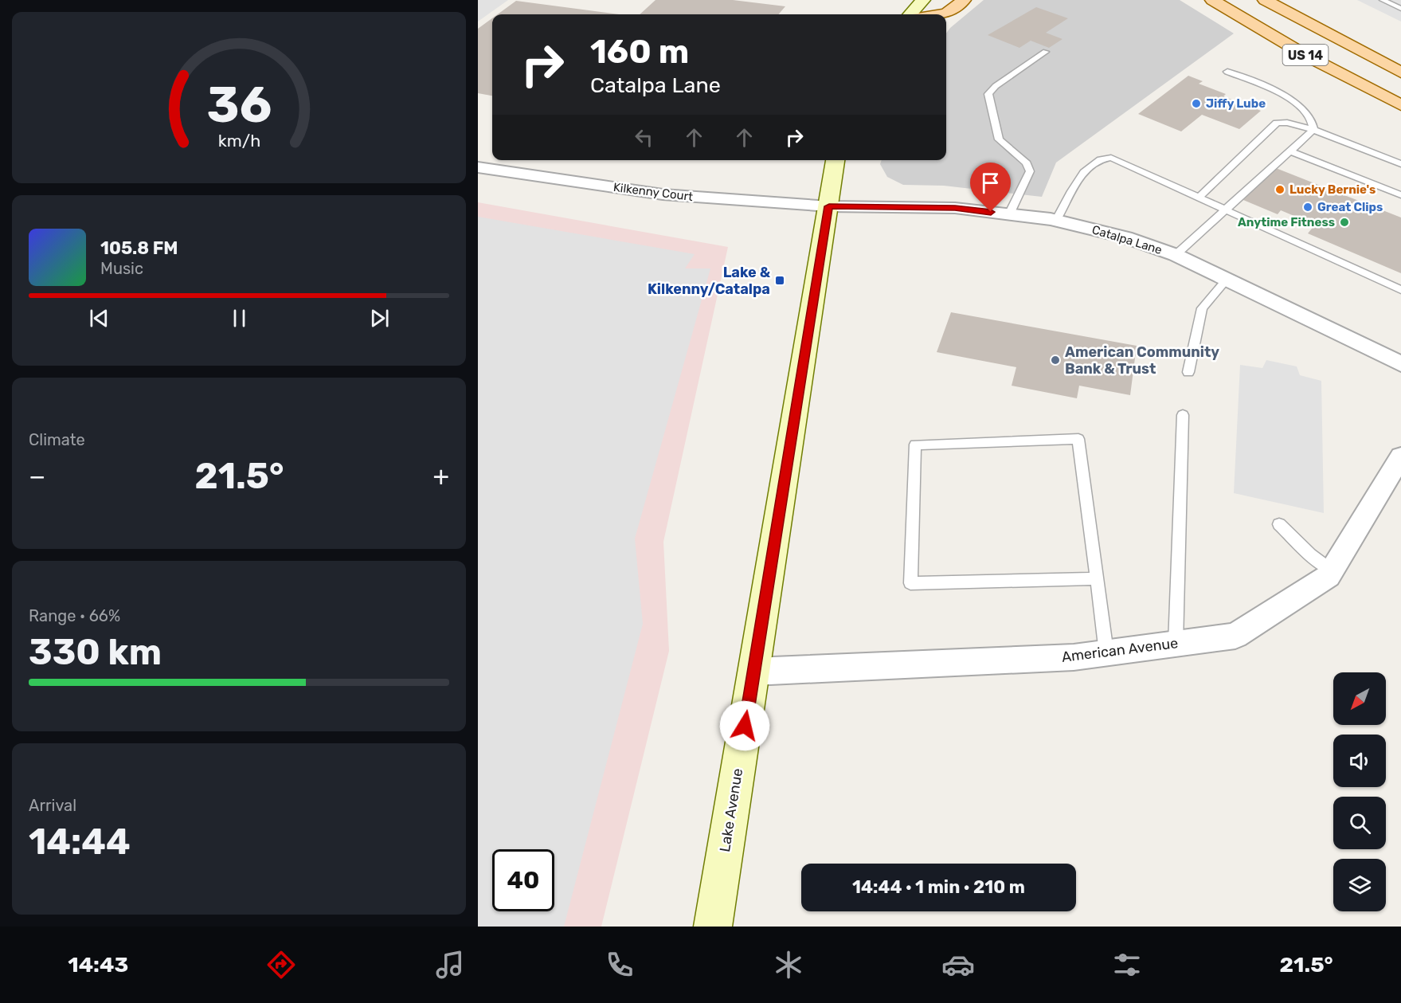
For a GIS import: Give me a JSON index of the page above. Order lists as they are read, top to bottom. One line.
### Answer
{"streets":{"main road":["US 14"],"street":["Kilkenny Court","Catalpa Lane","American Avenue","Lake Avenue"]},"crossings":[["Kilkenny Court","Catalpa Lane"],["Kilkenny Court","Lake Avenue"],["Catalpa Lane","Lake Avenue"],["American Avenue","Lake Avenue"]],"places":{"other":["Jiffy Lube","Lucky Bernie's","Great Clips","Anytime Fitness","American Community Bank & Trust"],"transit":["Lake & Kilkenny/Catalpa"]},"north":"bottom left","page":{"turn":["160 m","Catalpa Lane"],"song":["105.8 FM","Music"],"tile":["Climate",["Range · 66%","330 km"],["Arrival","14:44"]],"heat":["−","21.5°","+"],"limit":"40","trip":"14:44 · 1 min · 210 m","tabs":["14:43","21.5°"],"gauge":["36","km/h"]}}
